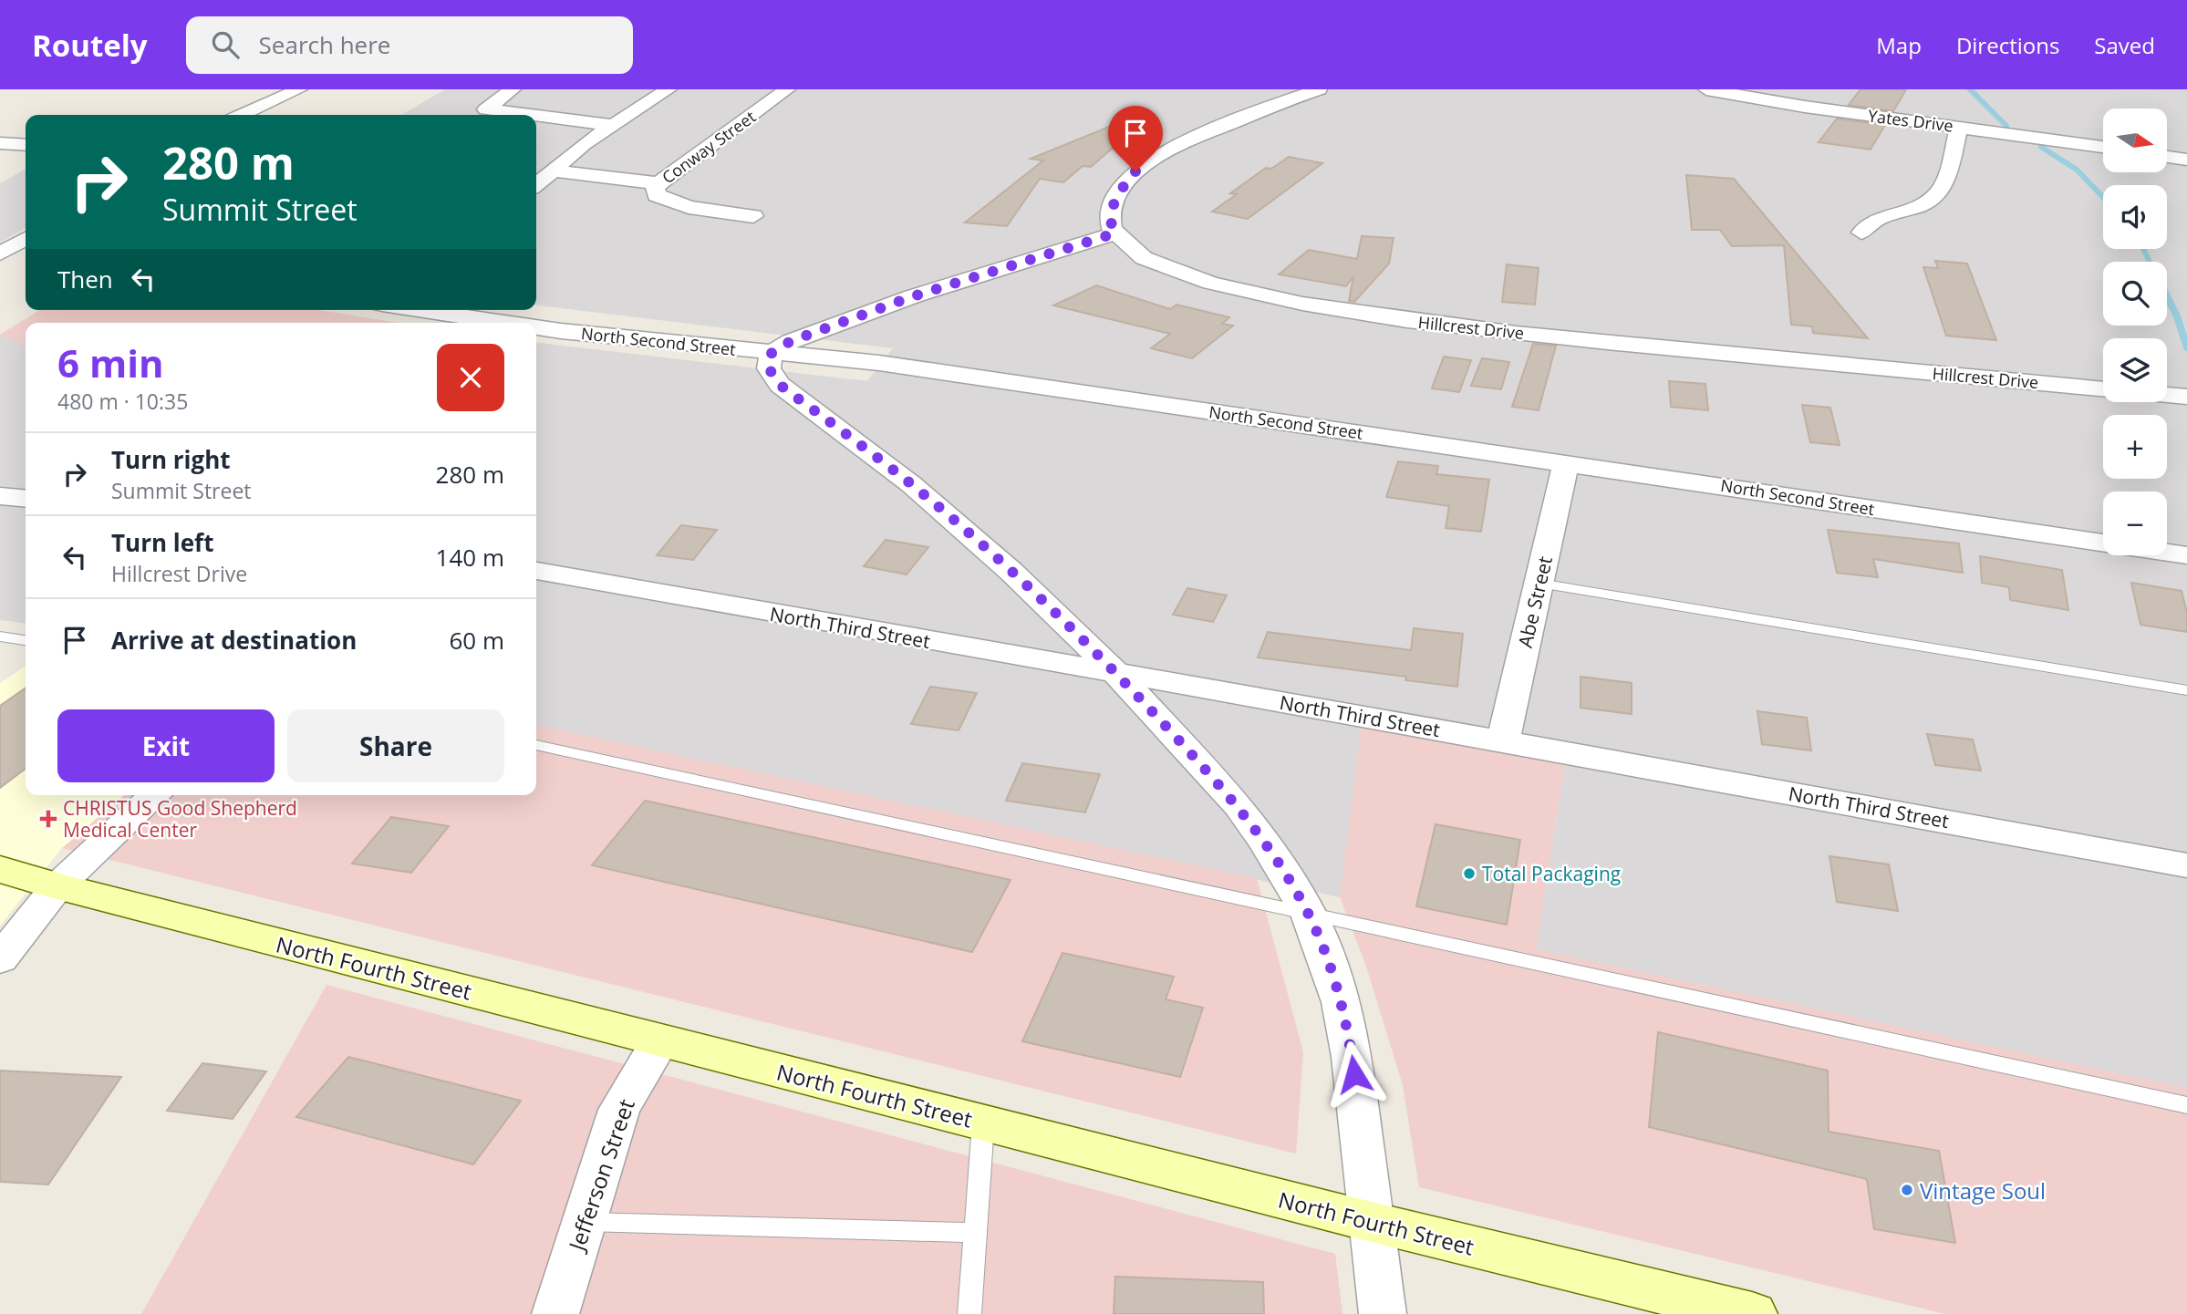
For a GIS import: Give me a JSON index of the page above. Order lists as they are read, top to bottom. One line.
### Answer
{"streets":{"main road":["North Fourth Street"],"street":["Yates Drive","Conway Street","Hillcrest Drive","North Second Street","Abe Street","North Third Street","Jefferson Street"]},"crossings":[["North Second Street","Abe Street"],["Abe Street","North Third Street"],["North Fourth Street","Jefferson Street"]],"places":{"health":["CHRISTUS Good Shepherd Medical Center"],"other":["Total Packaging","Vintage Soul"]},"north":"right","page":{"header":"Routely","search":"Search here","nav":["Map","Directions","Saved"],"map_buttons":["+","−"],"turn":["280 m","Summit Street"],"then":"Then","heading":["6 min","480 m · 10:35"],"list":[{"name":"Turn right","note":"Summit Street","value":"280 m"},{"name":"Turn left","note":"Hillcrest Drive","value":"140 m"},{"name":"Arrive at destination","value":"60 m"}],"buttons":["Exit","Share"]}}
